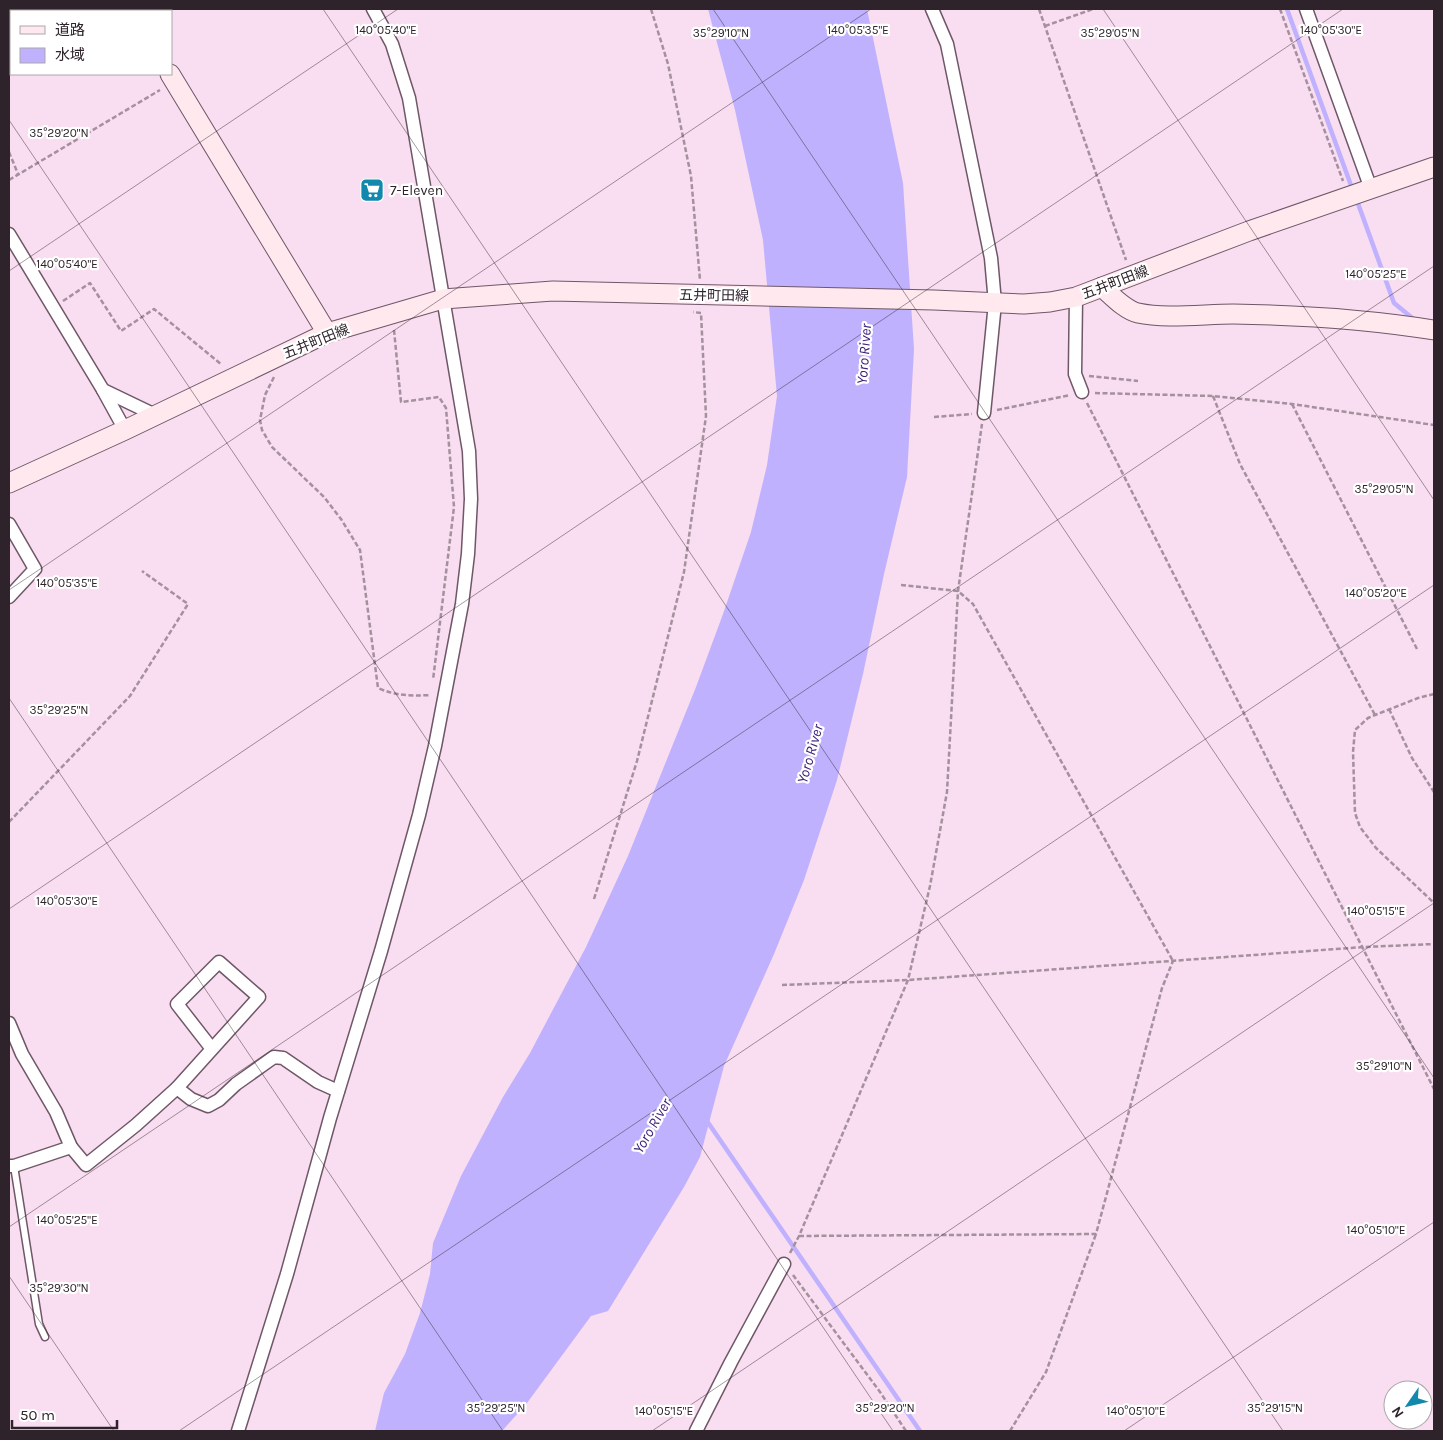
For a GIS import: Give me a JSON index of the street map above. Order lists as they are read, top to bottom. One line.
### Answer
{"streets":{"main road":["五井町田線"]},"water":["Yoro River"],"places":{"supermarket":["7-Eleven"]},"legend":["道路","水域"],"scale_bar":"50 m","north":"bottom left","coordinates":["140°05'40\"E","140°05'35\"E","140°05'30\"E","35°29'10\"N","35°29'05\"N","35°29'20\"N","140°05'25\"E","140°05'20\"E","35°29'25\"N","140°05'15\"E","140°05'10\"E","35°29'30\"N","35°29'15\"N"]}
